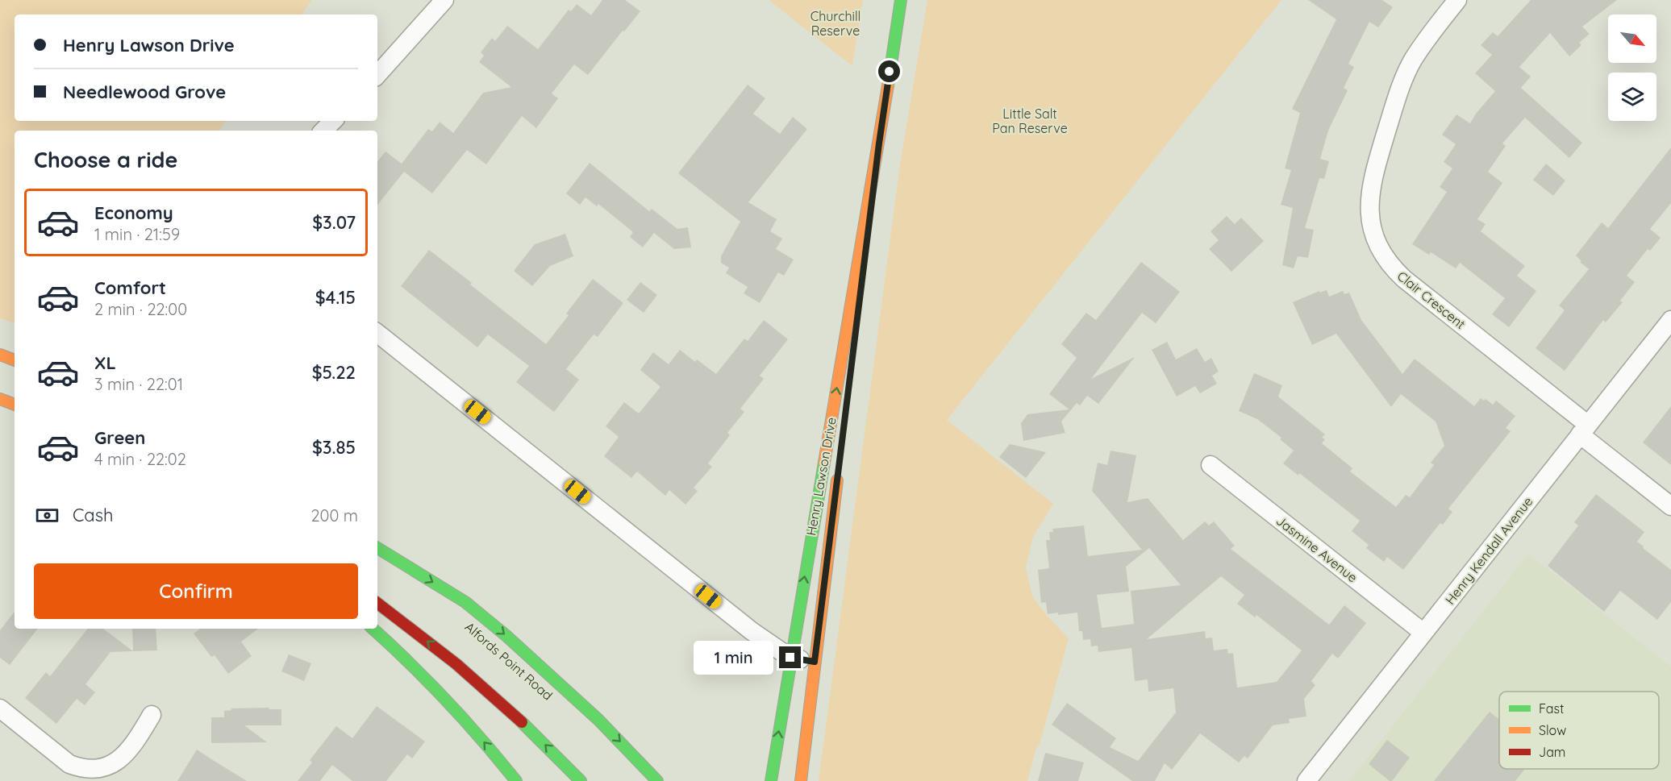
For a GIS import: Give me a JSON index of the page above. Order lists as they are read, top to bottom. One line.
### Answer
{"streets":{"main road":["Henry Lawson Drive"],"street":["Clair Crescent","Jasmine Avenue","Henry Kendall Avenue"]},"crossings":[["Clair Crescent","Henry Kendall Avenue"],["Jasmine Avenue","Henry Kendall Avenue"]],"parks":["Churchill Reserve","Little Salt Pan Reserve"],"legend":["Fast","Slow","Jam"],"north":"bottom right","page":{"banner":["Henry Lawson Drive","Needlewood Grove"],"heading":"Choose a ride","list":[{"name":"Economy","note":"1 min · 21:59","value":"$3.07"},{"name":"Comfort","note":"2 min · 22:00","value":"$4.15"},{"name":"XL","note":"3 min · 22:01","value":"$5.22"},{"name":"Green","note":"4 min · 22:02","value":"$3.85"}],"pay":["Cash","200 m"],"buttons":"Confirm","bubble":"1 min"}}
